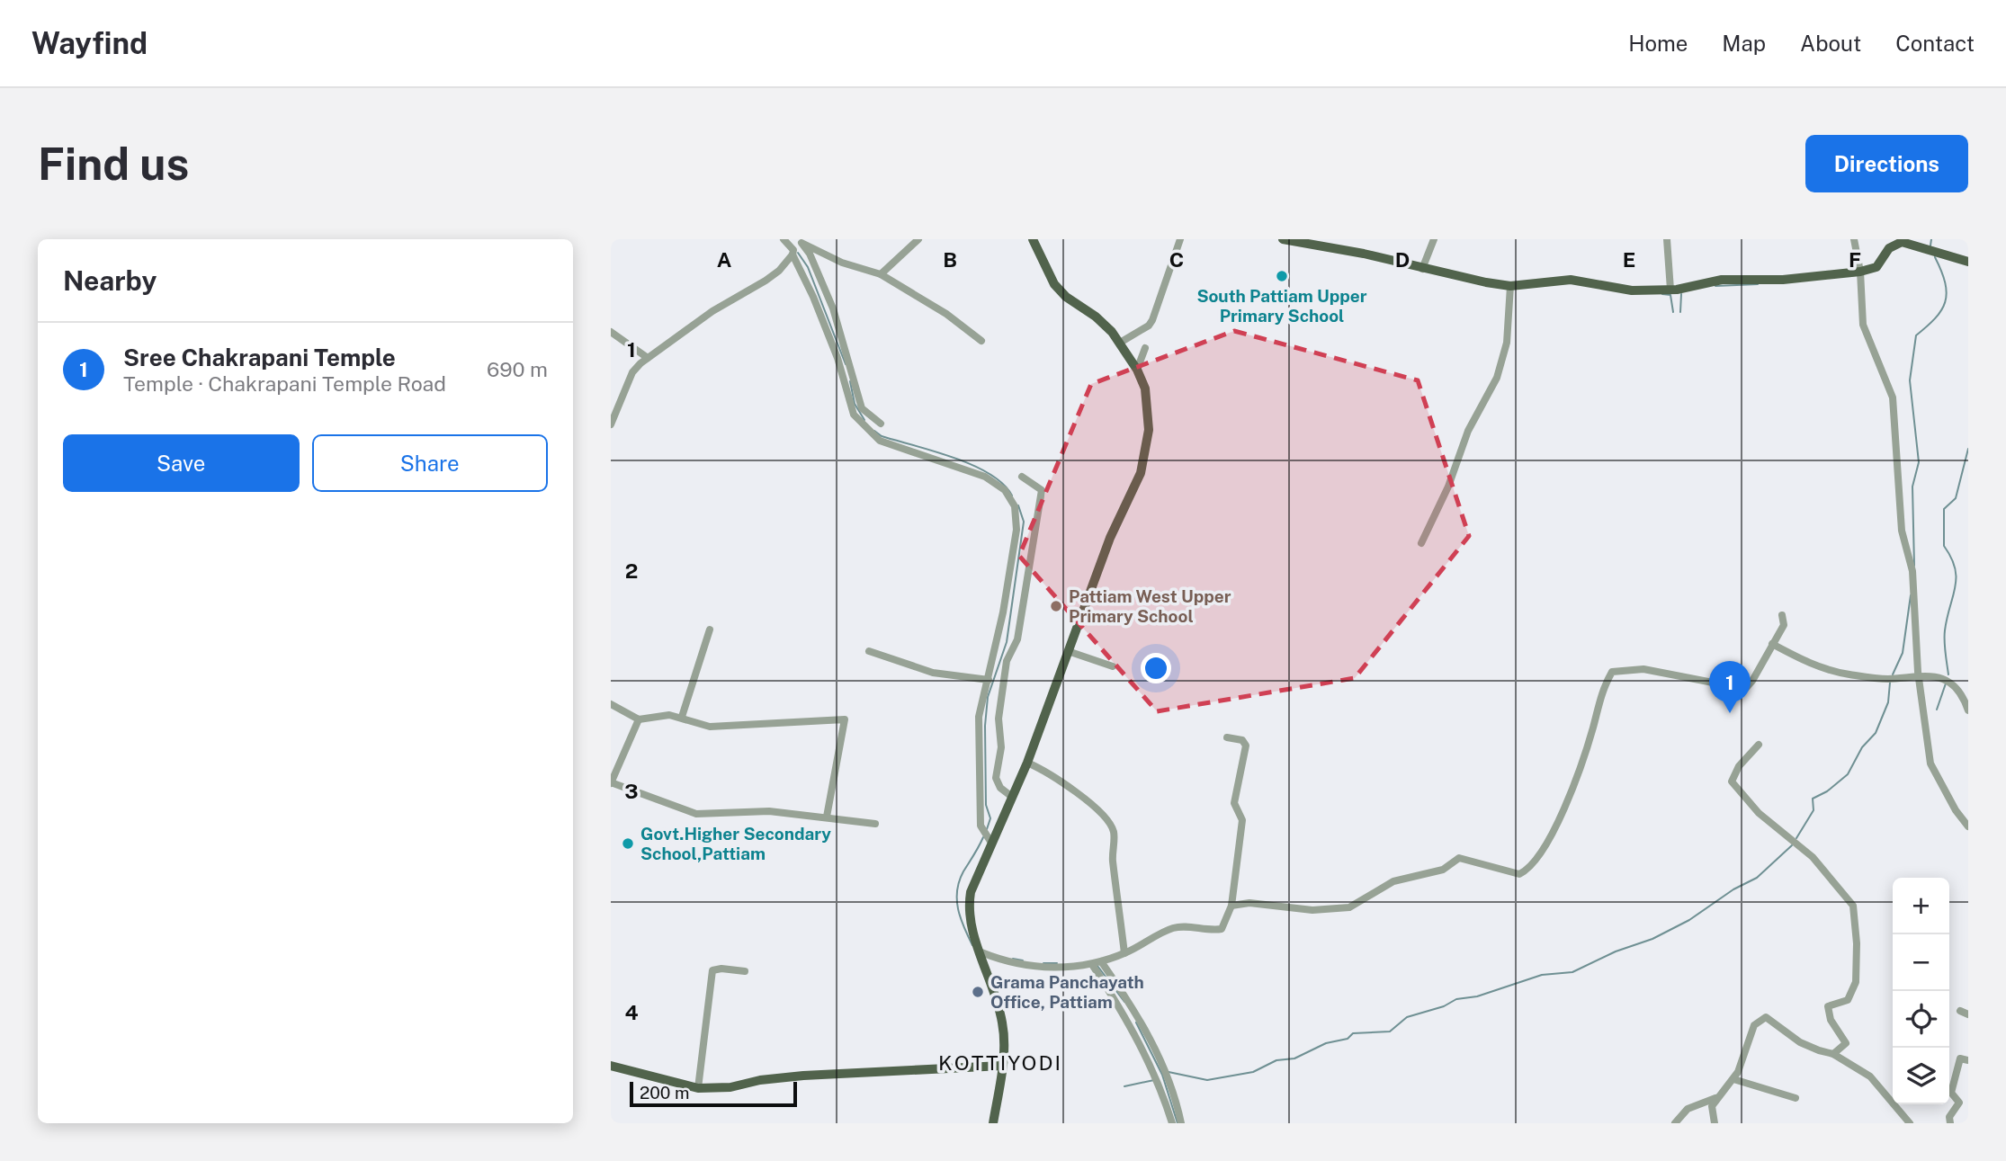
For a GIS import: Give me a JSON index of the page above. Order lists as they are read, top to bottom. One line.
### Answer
{"districts":["KOTTIYODI"],"places":["South Pattiam Upper Primary School","Pattiam West Upper Primary School","Govt.Higher Secondary School,Pattiam","Grama Panchayath Office, Pattiam"],"scale_bar":"200 m","page":{"header":"Wayfind","nav":["Home","Map","About","Contact"],"buttons":["Directions",["Save","Share"]],"title":"Find us","heading":"Nearby","list":[{"mark":"1","name":"Sree Chakrapani Temple","note":"Temple · Chakrapani Temple Road","value":"690 m"}],"pins":"1","map_buttons":["+","−"],"scale":"200 m"},"grid":{"columns":["A","B","C","D","E","F"],"rows":["1","2","3","4"]}}
